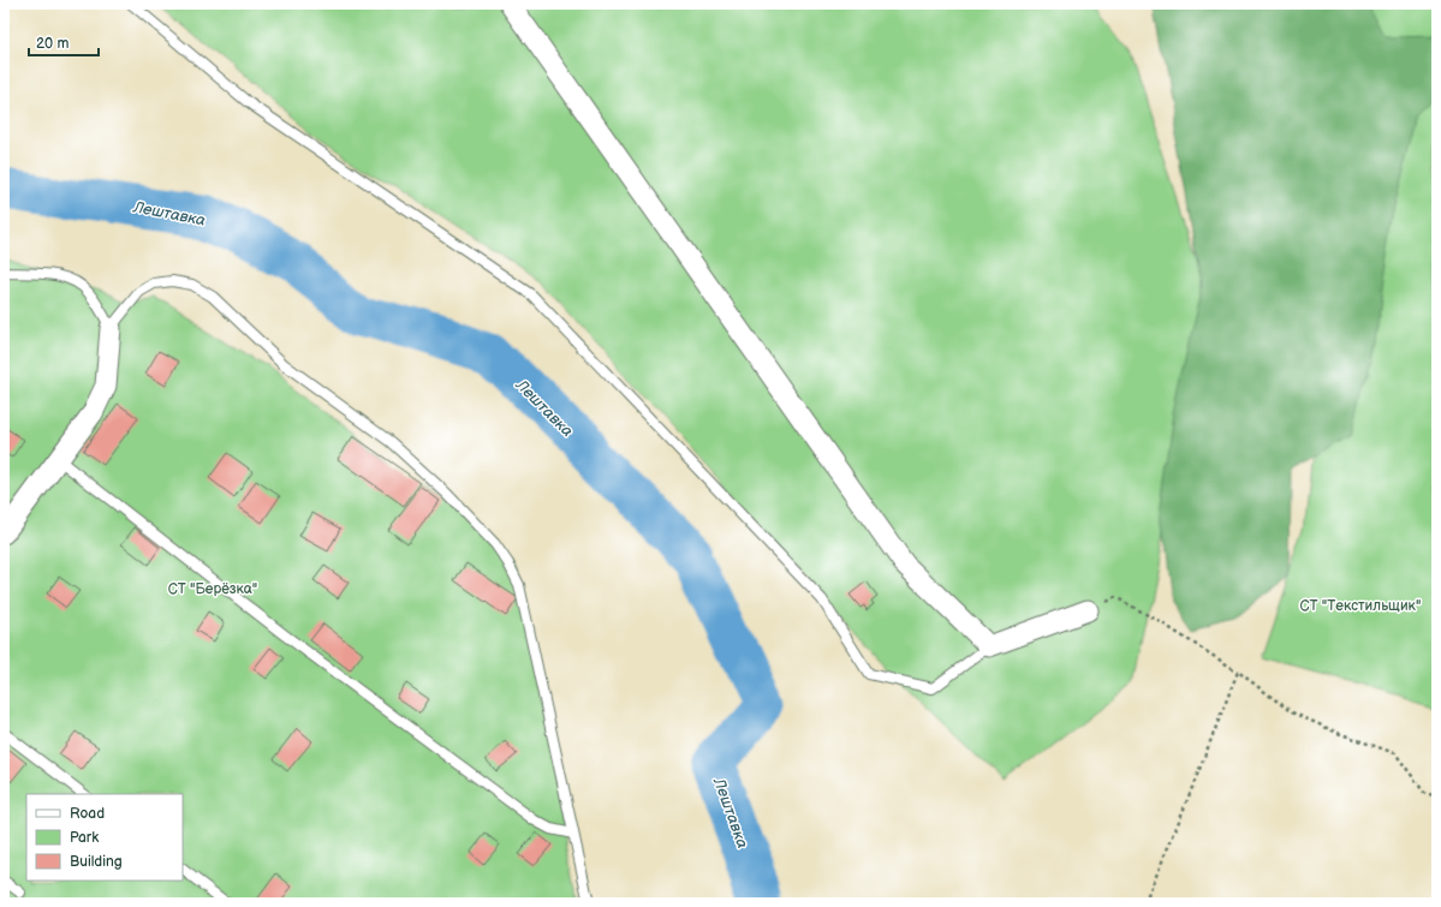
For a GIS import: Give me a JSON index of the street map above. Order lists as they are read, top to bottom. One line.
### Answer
{"water":["Лештавка"],"parks":["СТ \"Берёзка\"","СТ \"Текстильщик\""],"legend":["Road","Park","Building"],"scale_bar":"20 m"}
